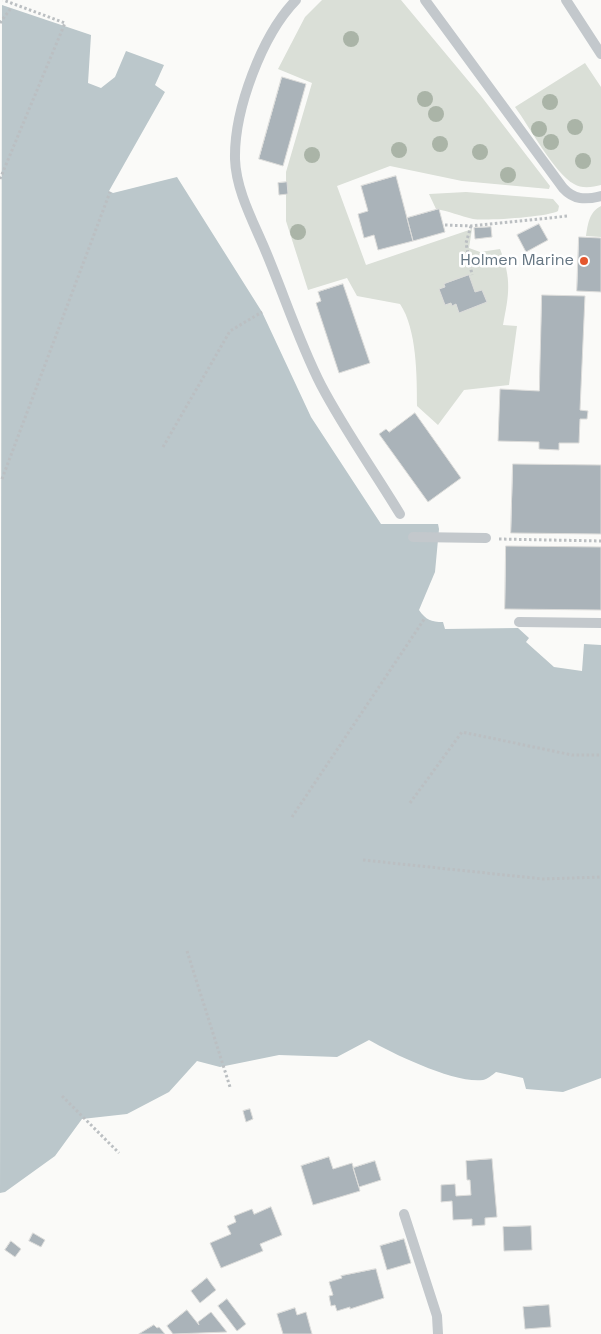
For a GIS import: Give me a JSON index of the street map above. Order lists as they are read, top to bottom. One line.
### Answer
{"places":["Holmen Marine"]}
